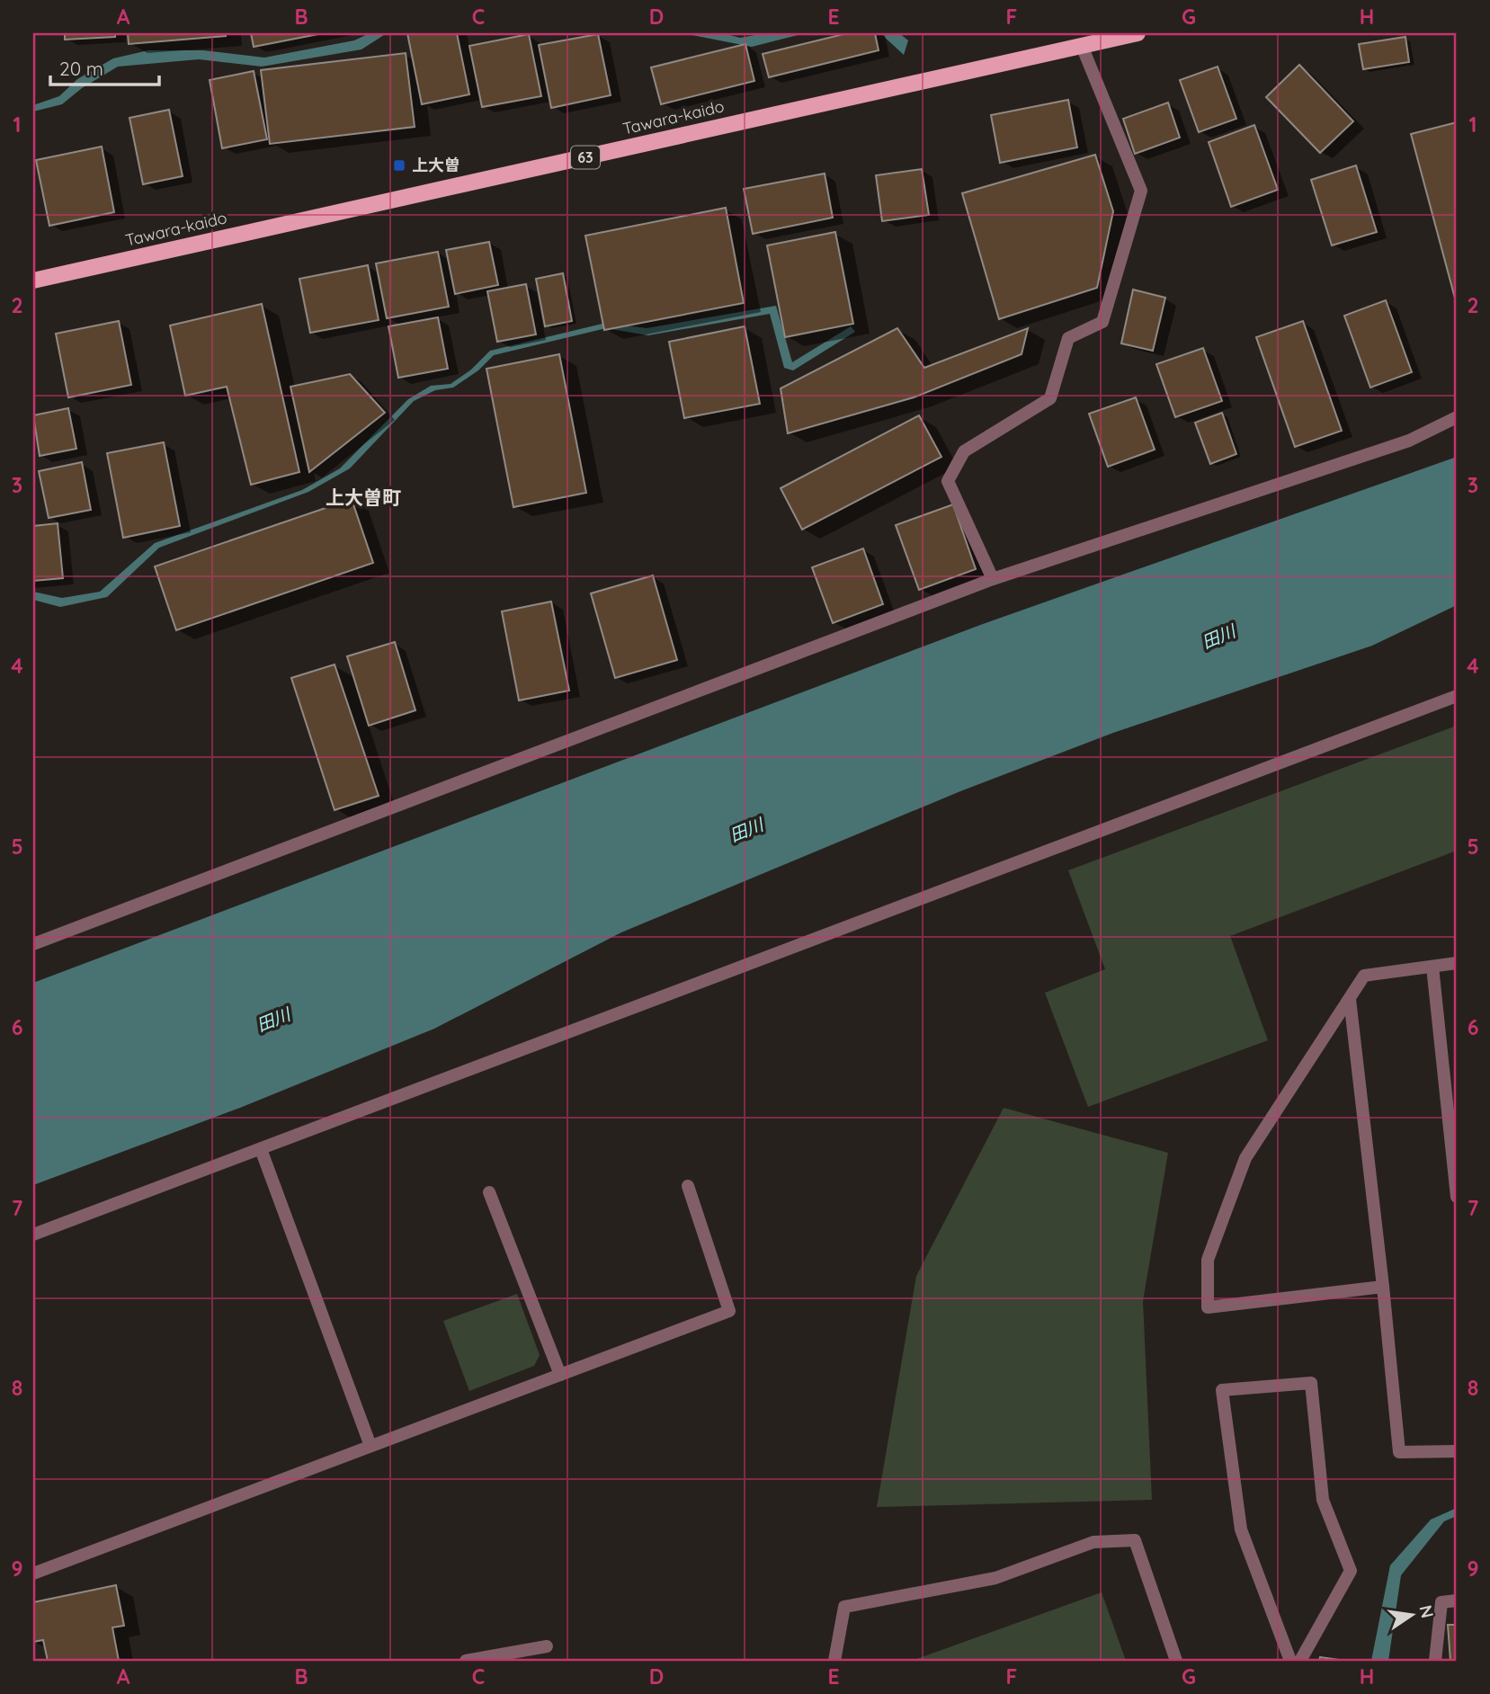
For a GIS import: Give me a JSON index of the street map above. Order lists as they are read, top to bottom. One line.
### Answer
{"streets":{"main road":["Tawara-kaido","63"]},"districts":["上大曽町"],"water":["田川"],"places":{"transit":["上大曽"]},"scale_bar":"20 m","north":"right","grid":{"columns":["A","B","C","D","E","F","G","H"],"rows":["1","2","3","4","5","6","7","8","9"]}}
